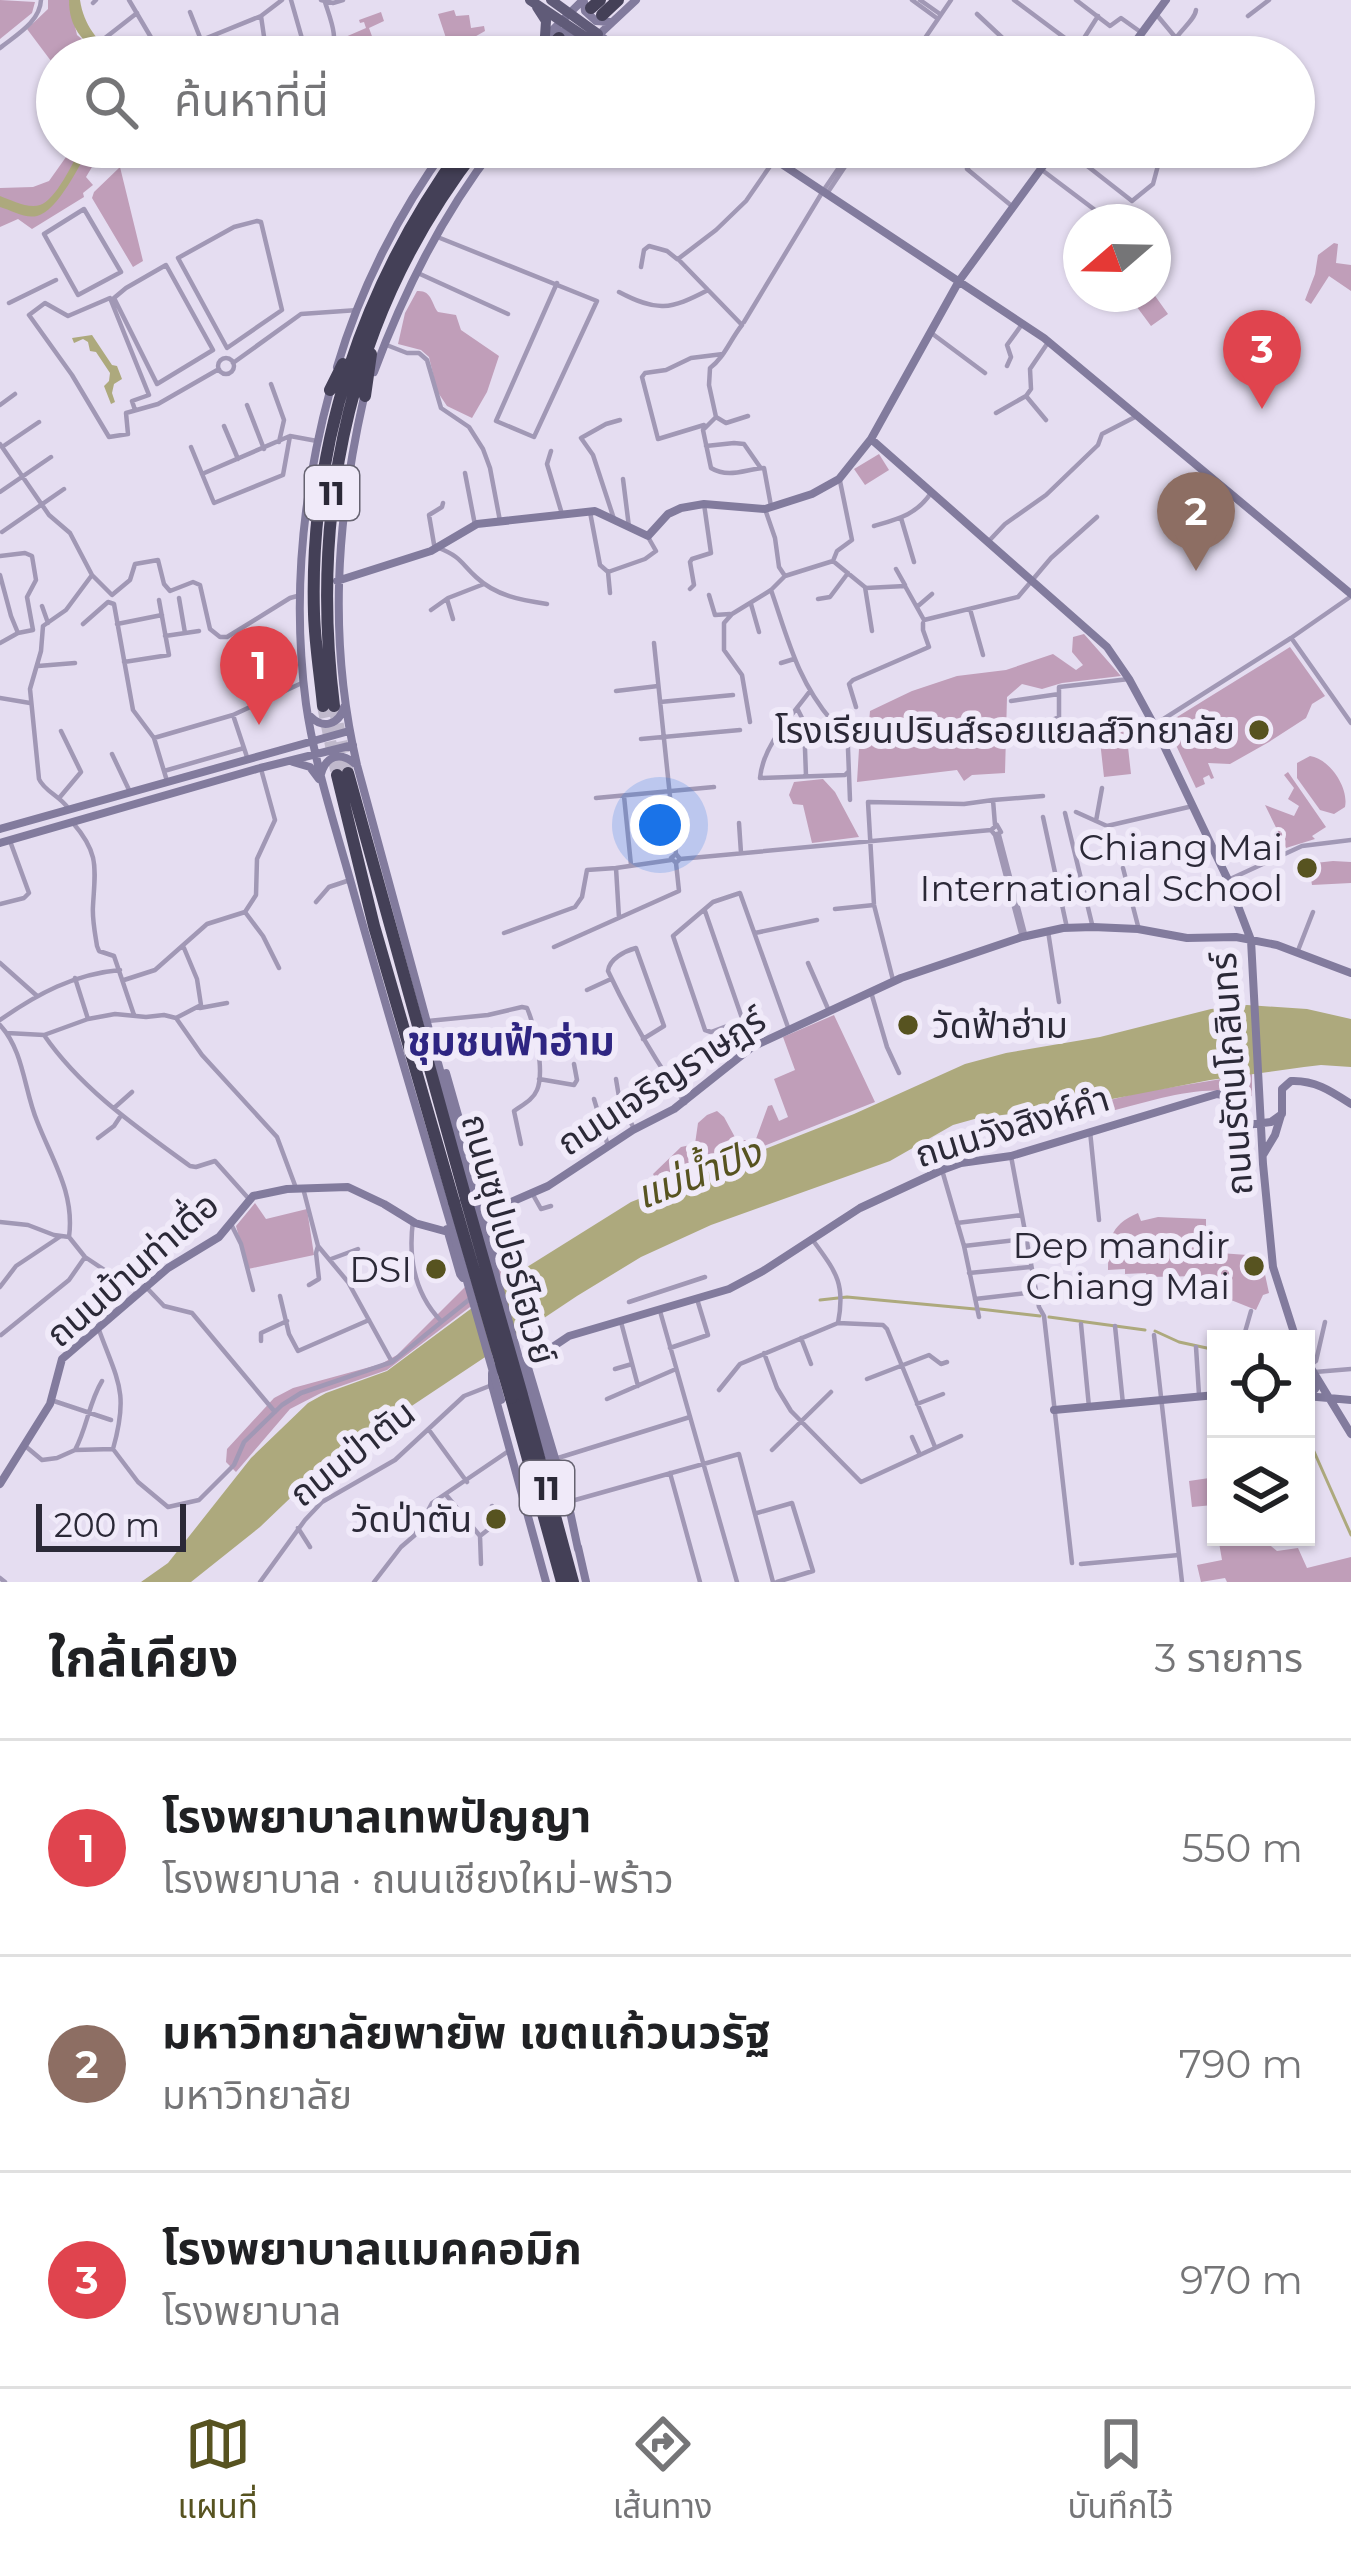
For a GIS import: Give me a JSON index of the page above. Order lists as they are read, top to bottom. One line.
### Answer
{"streets":{"highway":["11","ถนนซุปเปอร์ไฮเวย์"],"main road":["ถนนรัตนโกสินทร์","ถนนเจริญราษฎร์","ถนนวังสิงห์คำ","ถนนบ้านท่าเดื่อ"],"street":["ถนนป่าตัน"]},"crossings":[["ถนนรัตนโกสินทร์","ถนนเจริญราษฎร์"],["ถนนรัตนโกสินทร์","ถนนวังสิงห์คำ"],["ถนนวังสิงห์คำ","ถนนป่าตัน"]],"districts":["ชุมชนฟ้าฮ่าม"],"water":["แม่น้ำปิง"],"places":["โรงเรียนปรินส์รอยแยลส์วิทยาลัย","Chiang Mai International School","วัดฟ้าฮ่าม","Dep mandir Chiang Mai","DSI","วัดป่าตัน"],"scale_bar":"200 m","north":"left","page":{"search":"ค้นหาที่นี่","pins":["3","2","1"],"scale":"200 m","heading":["ใกล้เคียง","3 รายการ"],"list":[{"mark":"1","name":"โรงพยาบาลเทพปัญญา","note":"โรงพยาบาล · ถนนเชียงใหม่-พร้าว","value":"550 m"},{"mark":"2","name":"มหาวิทยาลัยพายัพ เขตแก้วนวรัฐ","note":"มหาวิทยาลัย","value":"790 m"},{"mark":"3","name":"โรงพยาบาลแมคคอมิก","note":"โรงพยาบาล","value":"970 m"}],"nav":["แผนที่","เส้นทาง","บันทึกไว้"]}}
